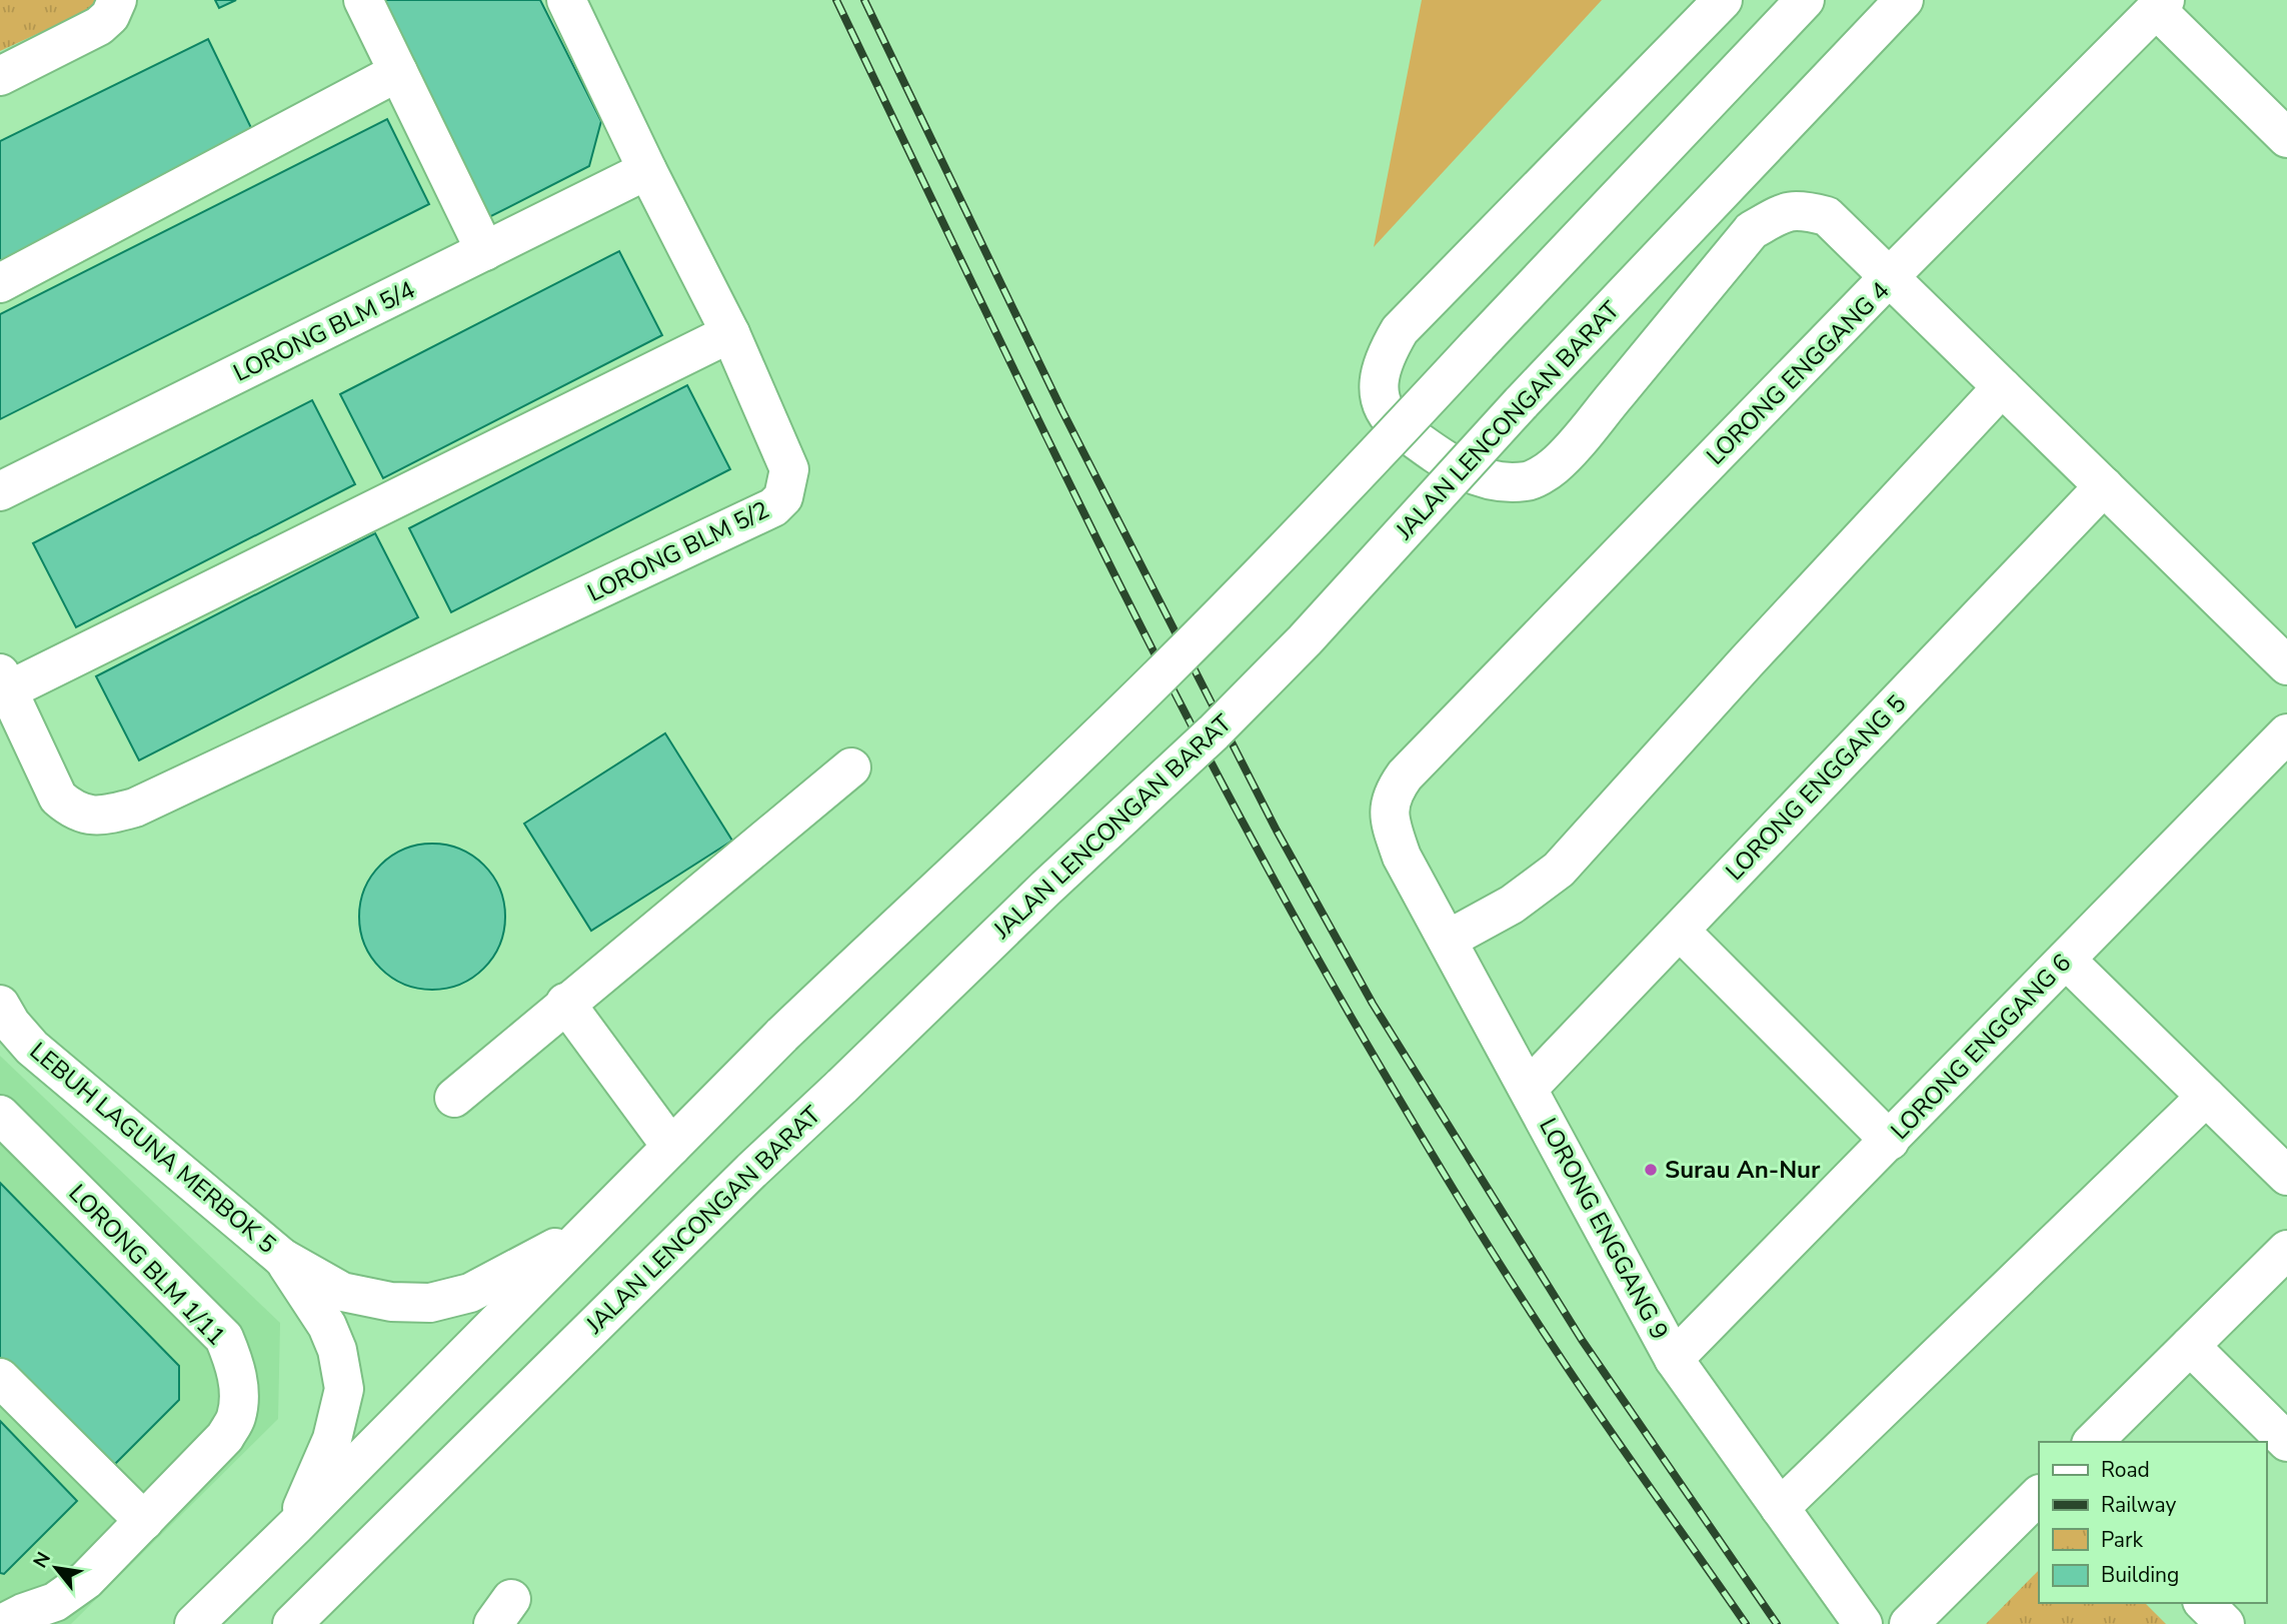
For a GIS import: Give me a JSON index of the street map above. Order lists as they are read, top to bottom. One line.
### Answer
{"streets":{"main road":["LORONG BLM 5/4","LORONG ENGGANG 4","JALAN LENCONGAN BARAT","LORONG BLM 5/2","LORONG ENGGANG 5","LORONG ENGGANG 6","LEBUH LAGUNA MERBOK 5","LORONG ENGGANG 9","LORONG BLM 1/11"]},"crossings":[["LORONG BLM 5/4","LORONG BLM 5/2"],["LORONG ENGGANG 4","LORONG ENGGANG 5"],["LORONG ENGGANG 4","LORONG ENGGANG 9"],["LORONG ENGGANG 5","LORONG ENGGANG 9"],["LORONG ENGGANG 6","LORONG ENGGANG 9"]],"places":["Surau An-Nur"],"legend":["Road","Railway","Park","Building"],"north":"top left"}
